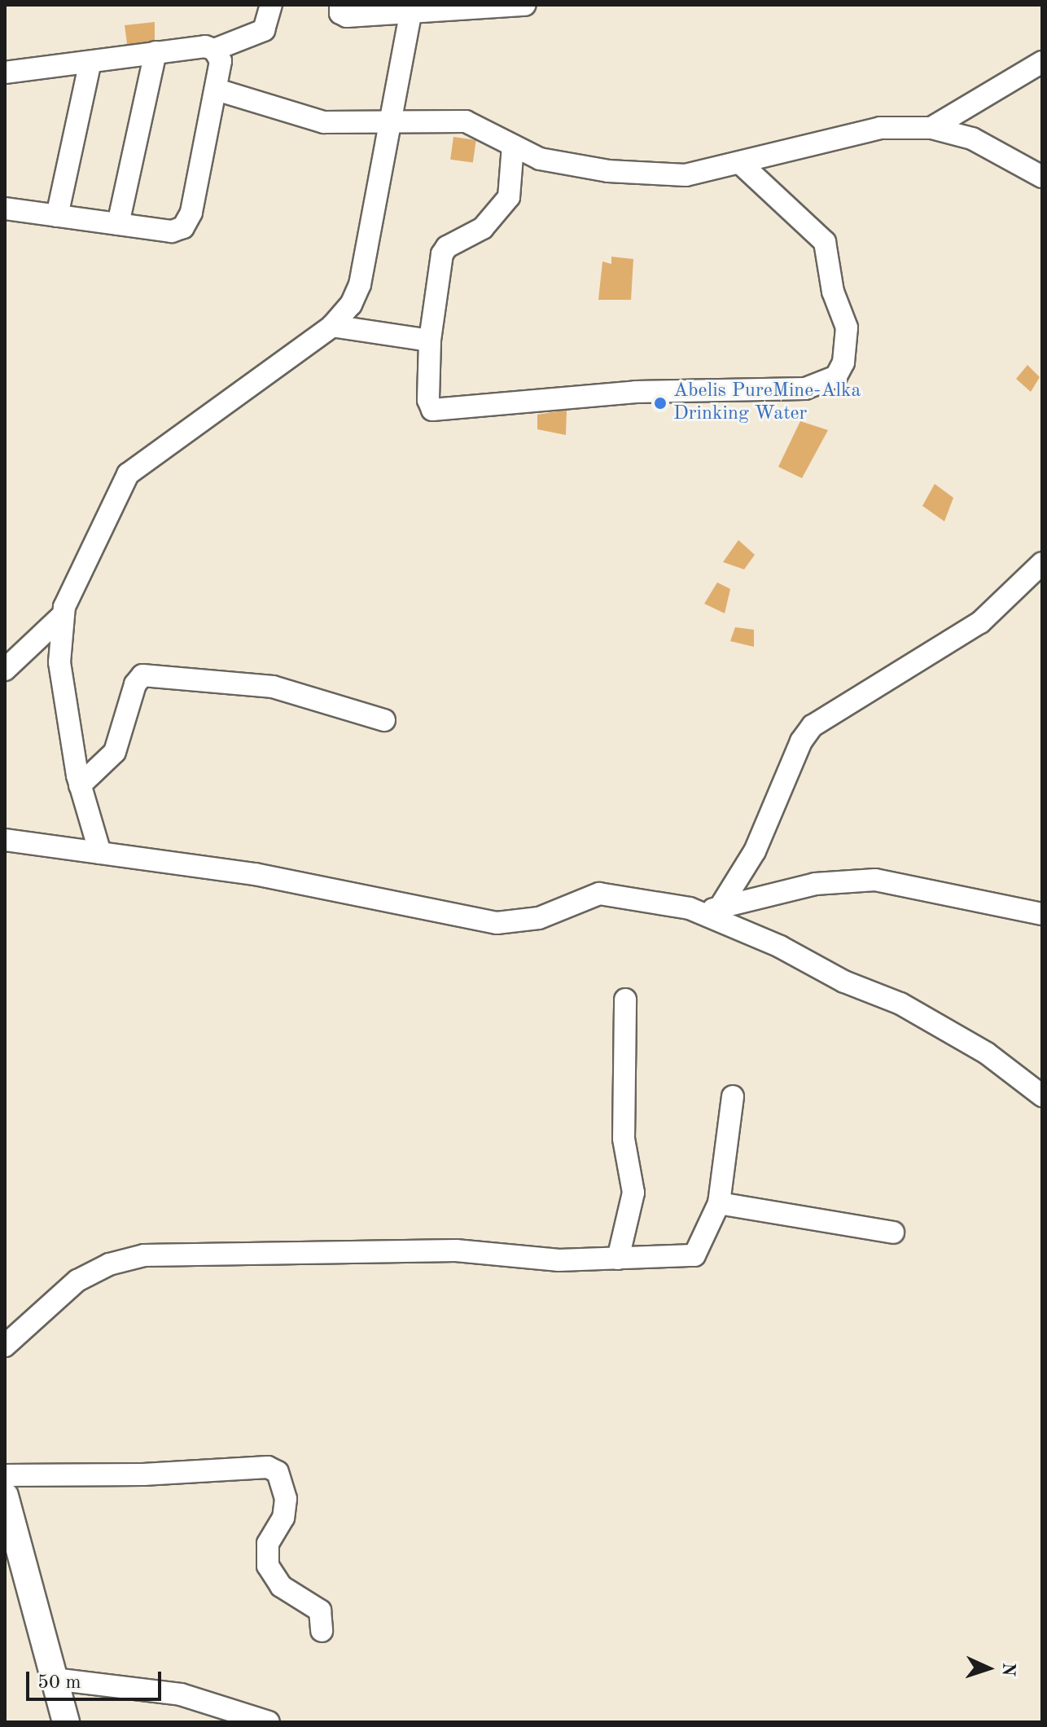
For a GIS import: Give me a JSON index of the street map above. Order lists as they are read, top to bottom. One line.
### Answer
{"places":["Abelis PureMine-Alka Drinking Water"],"scale_bar":"50 m","north":"right"}
